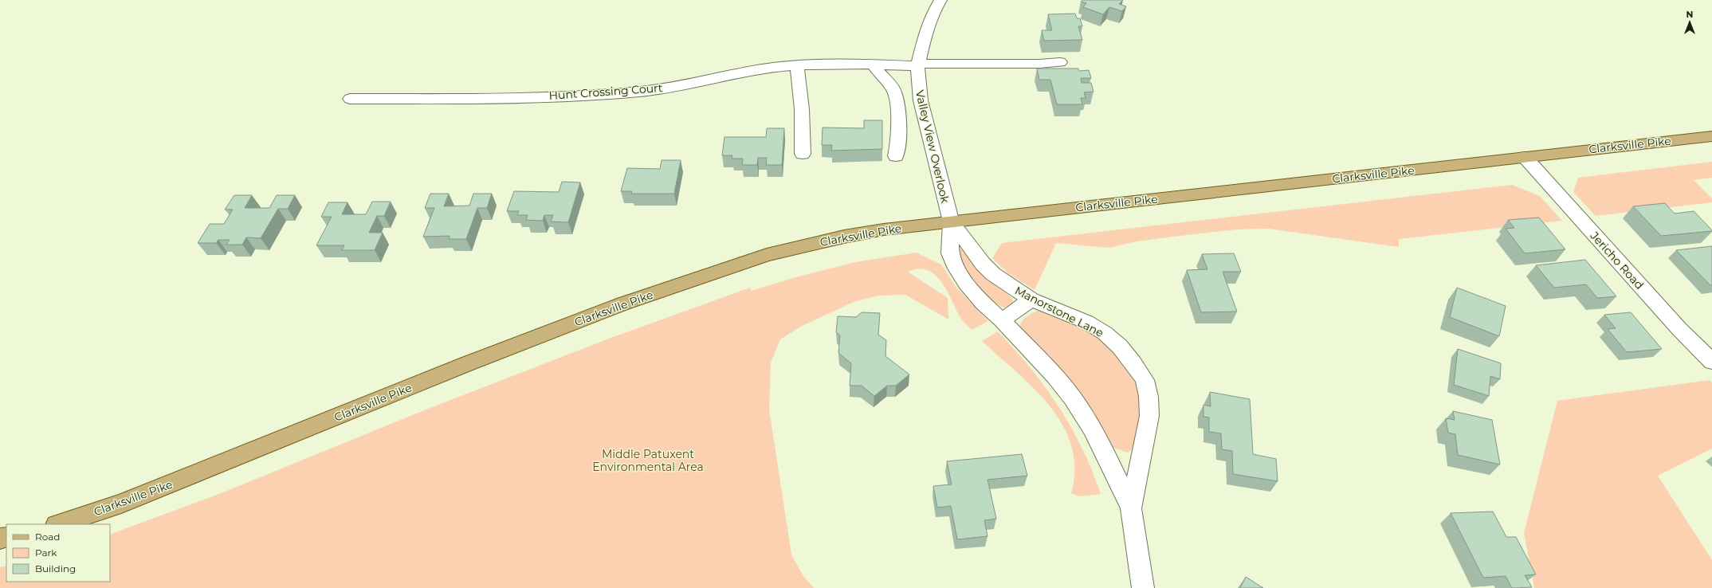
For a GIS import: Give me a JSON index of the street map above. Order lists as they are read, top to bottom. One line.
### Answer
{"streets":{"main road":["Clarksville Pike"],"street":["Hunt Crossing Court","Valley View Overlook","Jericho Road","Manorstone Lane"]},"crossings":[["Hunt Crossing Court","Valley View Overlook"],["Clarksville Pike","Valley View Overlook"],["Clarksville Pike","Jericho Road"],["Clarksville Pike","Manorstone Lane"],["Valley View Overlook","Manorstone Lane"]],"parks":["Middle Patuxent Environmental Area"],"legend":["Road","Park","Building"],"north":"top"}
